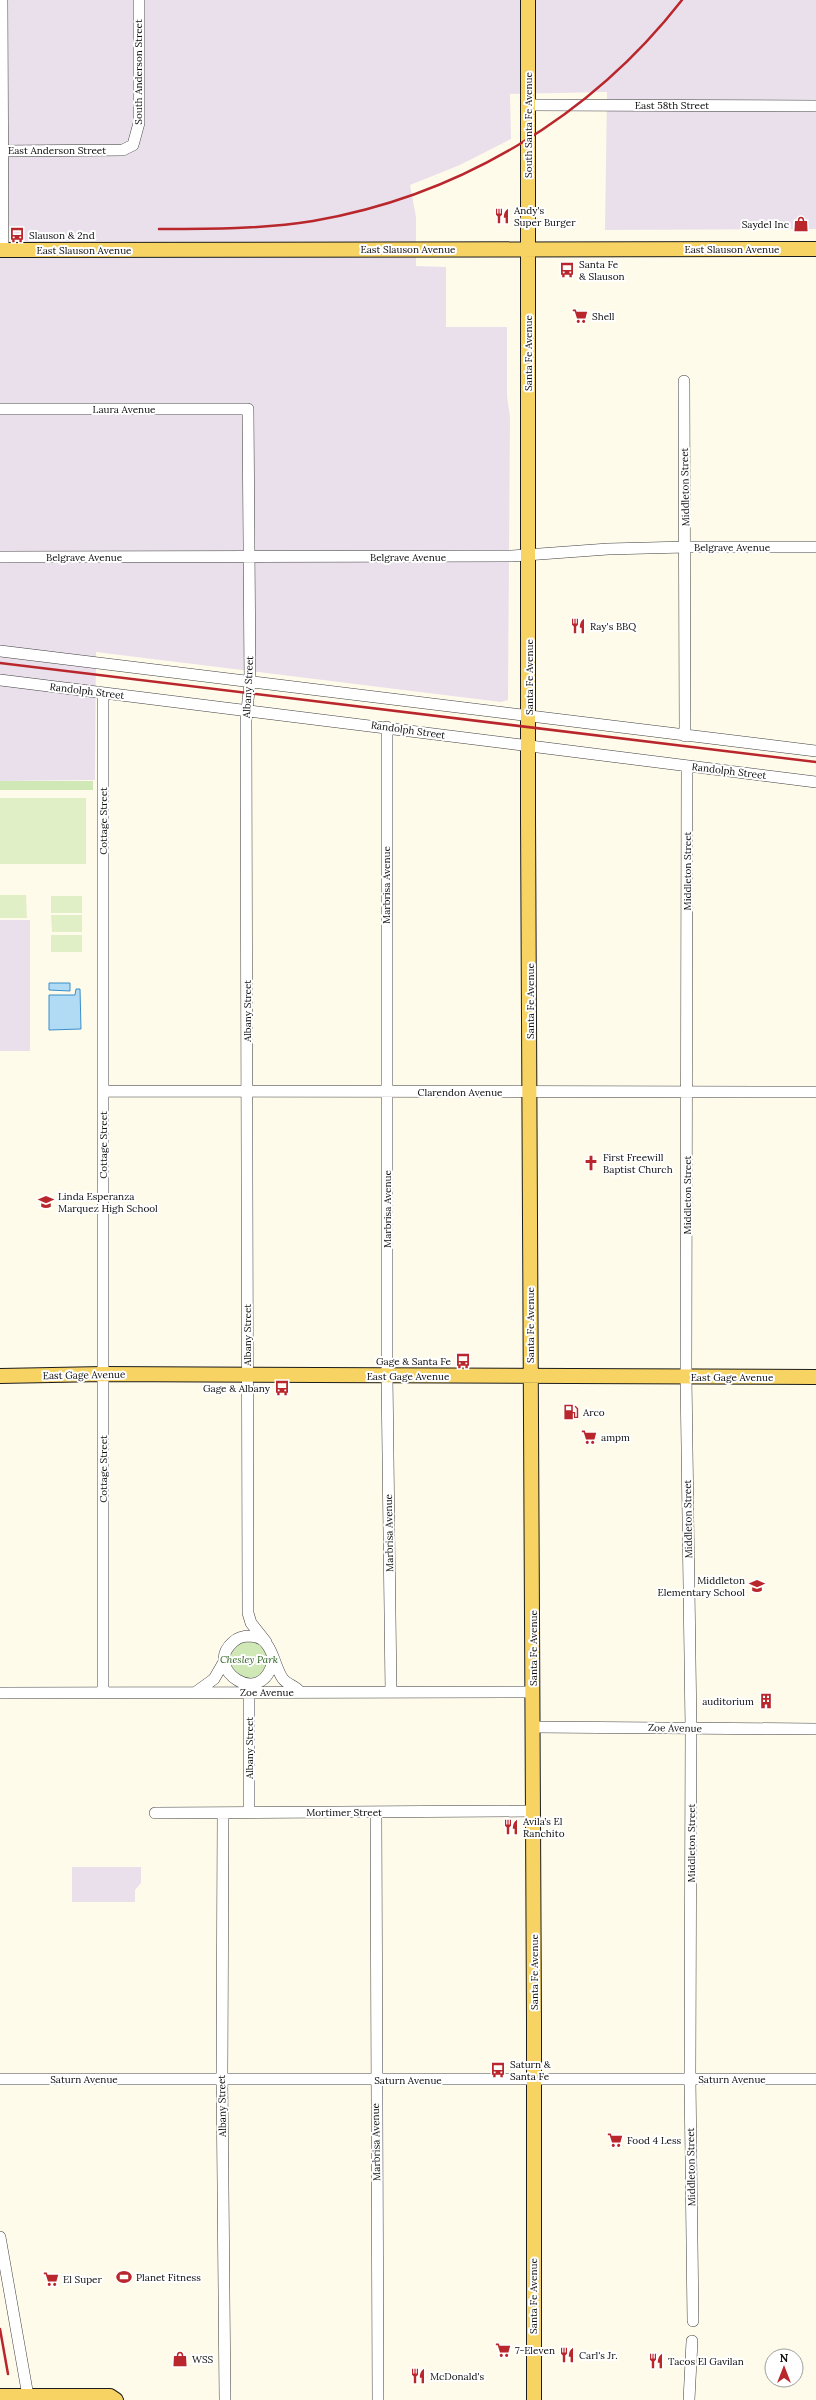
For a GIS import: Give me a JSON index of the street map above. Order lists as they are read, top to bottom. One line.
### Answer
{"streets":{"main road":["South Santa Fe Avenue","East Slauson Avenue","Santa Fe Avenue","East Gage Avenue"],"street":["South Anderson Street","East 58th Street","East Anderson Street","Laura Avenue","Middleton Street","Belgrave Avenue","Albany Street","Randolph Street","Cottage Street","Marbrisa Avenue","Clarendon Avenue","Zoe Avenue","Mortimer Street","Saturn Avenue"]},"crossings":[["South Anderson Street","East Anderson Street"],["East 58th Street","South Santa Fe Avenue"],["South Santa Fe Avenue","East Slauson Avenue"],["South Santa Fe Avenue","Santa Fe Avenue"],["East Slauson Avenue","Santa Fe Avenue"],["Santa Fe Avenue","Belgrave Avenue"],["Santa Fe Avenue","Randolph Street"],["Santa Fe Avenue","Clarendon Avenue"],["Santa Fe Avenue","East Gage Avenue"],["Santa Fe Avenue","Zoe Avenue"],["Santa Fe Avenue","Mortimer Street"],["Santa Fe Avenue","Saturn Avenue"],["Laura Avenue","Albany Street"],["Middleton Street","Belgrave Avenue"],["Middleton Street","Randolph Street"],["Middleton Street","Clarendon Avenue"],["Middleton Street","East Gage Avenue"],["Middleton Street","Zoe Avenue"],["Middleton Street","Saturn Avenue"],["Belgrave Avenue","Albany Street"],["Albany Street","Randolph Street"],["Albany Street","Clarendon Avenue"],["Albany Street","East Gage Avenue"],["Albany Street","Zoe Avenue"],["Albany Street","Mortimer Street"],["Albany Street","Saturn Avenue"],["Randolph Street","Cottage Street"],["Randolph Street","Marbrisa Avenue"],["Cottage Street","Clarendon Avenue"],["Cottage Street","East Gage Avenue"],["Cottage Street","Zoe Avenue"],["Marbrisa Avenue","Clarendon Avenue"],["Marbrisa Avenue","East Gage Avenue"],["Marbrisa Avenue","Zoe Avenue"],["Marbrisa Avenue","Mortimer Street"],["Marbrisa Avenue","Saturn Avenue"]],"parks":["Chesley Park"],"places":{"restaurant":["Andy's Super Burger","Ray's BBQ","Avila’s El Ranchito","Carl's Jr.","Tacos El Gavilan","McDonald's"],"shop":["Saydel Inc","WSS"],"bus stop":["Slauson & 2nd","Santa Fe & Slauson","Gage & Santa Fe","Gage & Albany","Saturn & Santa Fe"],"supermarket":["Shell","ampm","Food 4 Less","El Super","7-Eleven"],"church":["First Freewill Baptist Church"],"school or university":["Linda Esperanza Marquez High School","Middleton Elementary School"],"fuel station":["Arco"],"building":["auditorium"],"sports":["Planet Fitness"]},"north":"top"}
